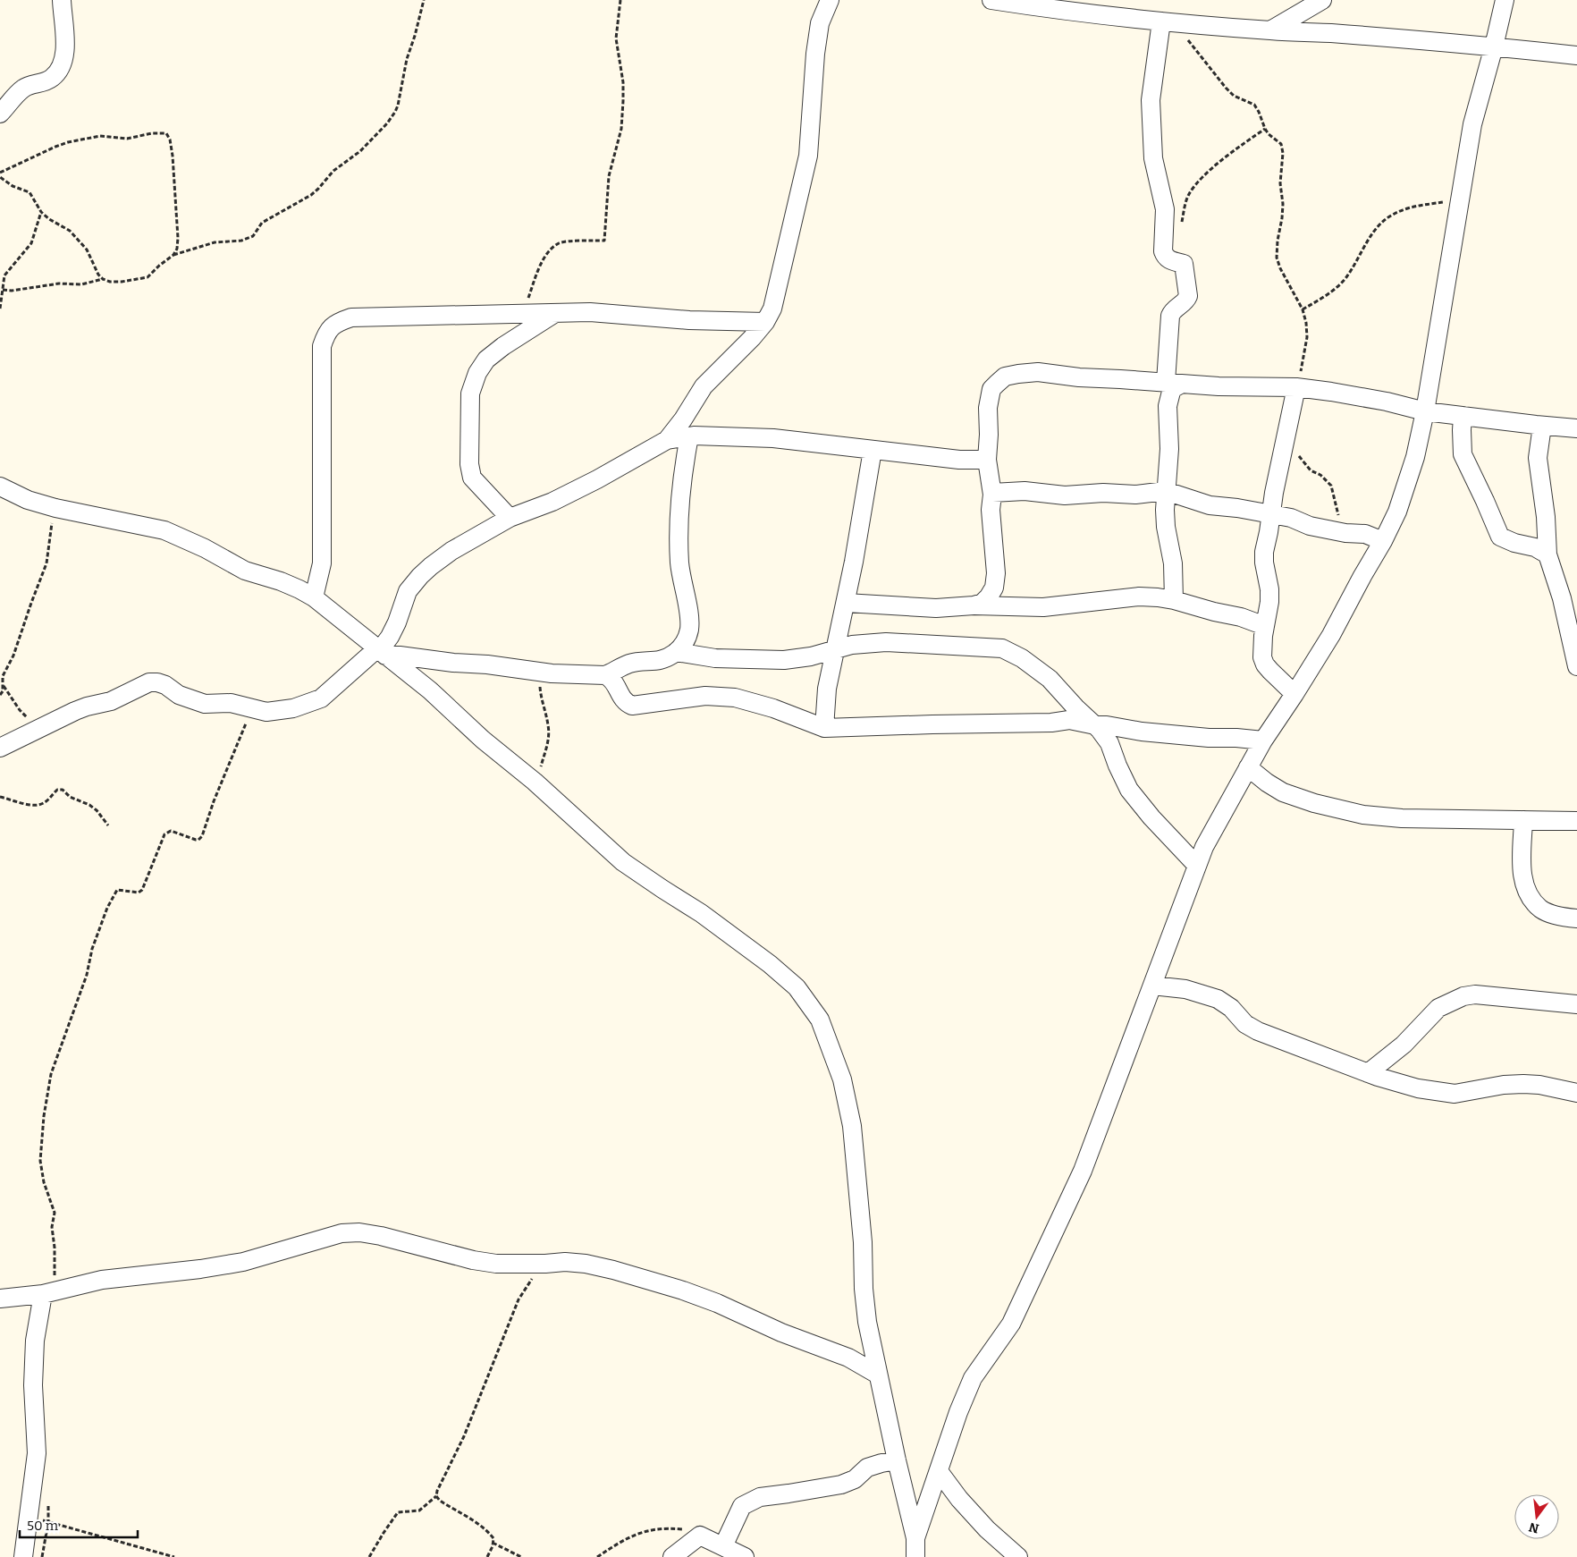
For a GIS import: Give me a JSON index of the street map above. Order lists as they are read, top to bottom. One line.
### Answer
{"scale_bar":"50 m","north":"bottom"}
